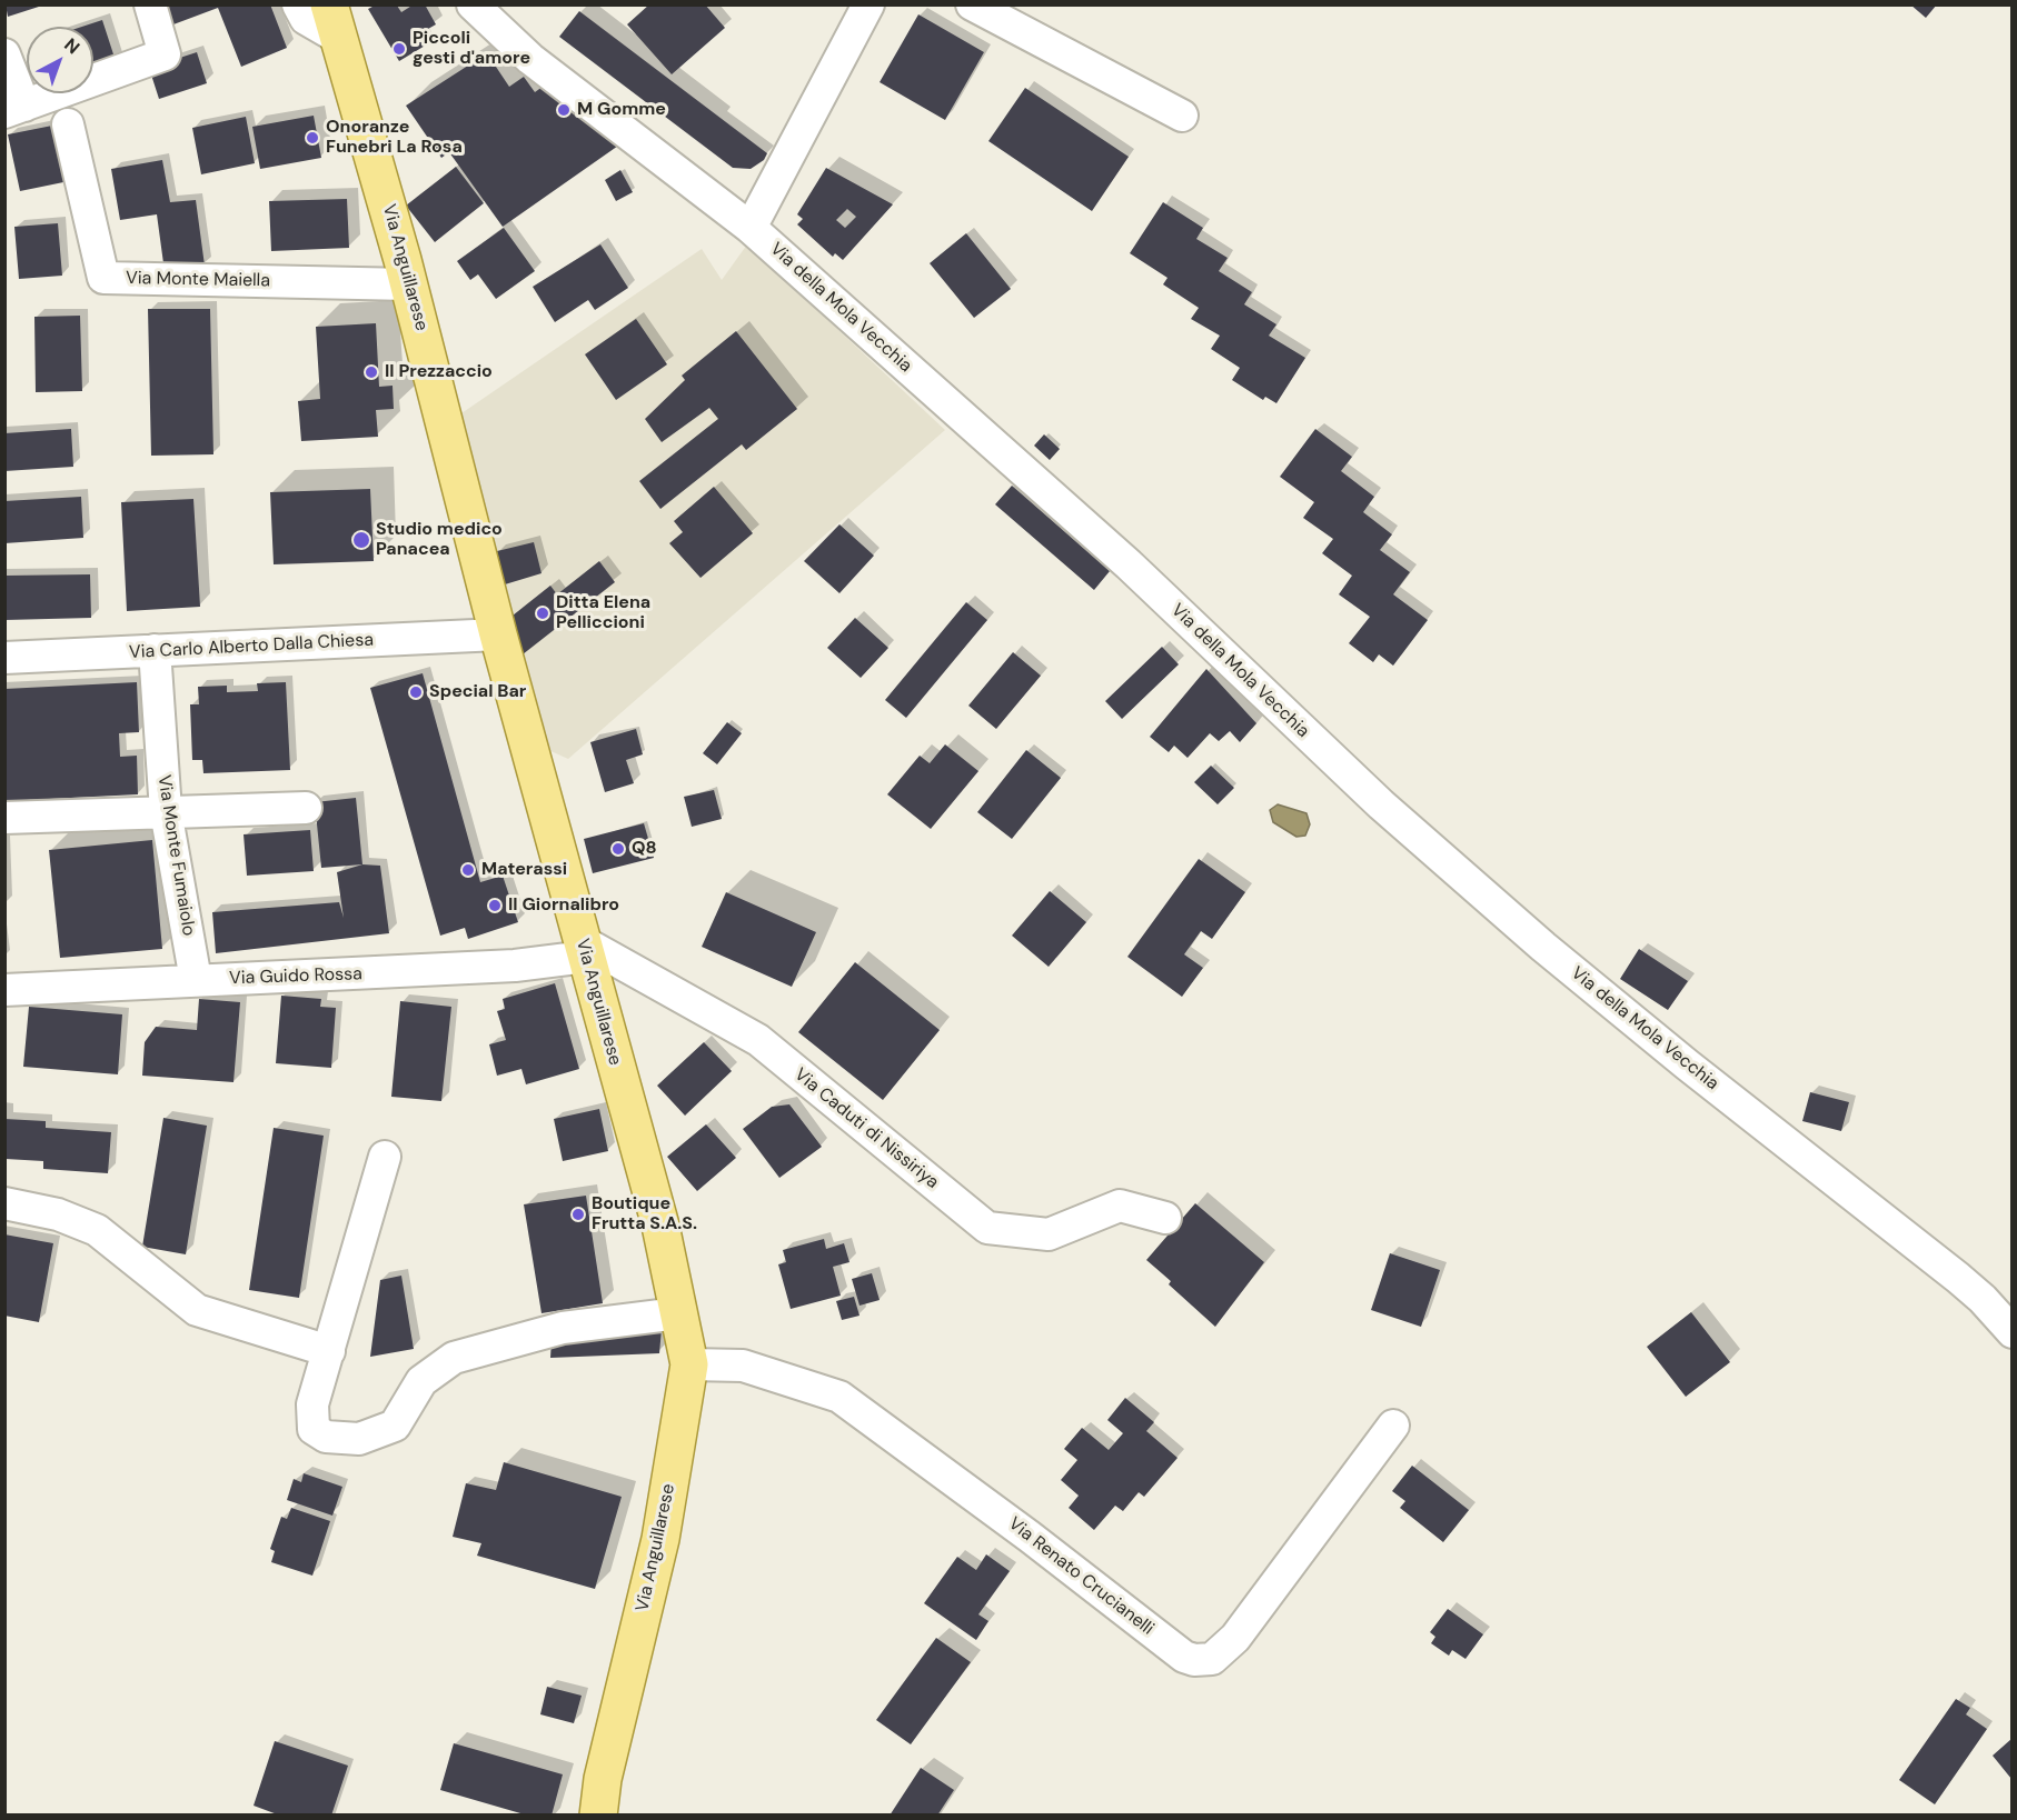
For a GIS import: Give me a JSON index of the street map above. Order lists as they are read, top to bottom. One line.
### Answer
{"streets":{"main road":["Via Anguillarese"],"street":["Via Monte Maiella","Via della Mola Vecchia","Via Carlo Alberto Dalla Chiesa","Via Monte Fumaiolo","Via Guido Rossa","Via Caduti di Nissiriya","Via Renato Crucianelli"]},"crossings":[["Via Anguillarese","Via Monte Maiella"],["Via Anguillarese","Via Carlo Alberto Dalla Chiesa"],["Via Anguillarese","Via Guido Rossa"],["Via Anguillarese","Via Caduti di Nissiriya"],["Via Anguillarese","Via Renato Crucianelli"],["Via Carlo Alberto Dalla Chiesa","Via Monte Fumaiolo"],["Via Monte Fumaiolo","Via Guido Rossa"],["Via Guido Rossa","Via Caduti di Nissiriya"]],"places":["Piccoli gesti d'amore","M Gomme","Onoranze Funebri La Rosa","Il Prezzaccio","Studio medico Panacea","Ditta Elena Pelliccioni","Special Bar","Q8","Materassi","Il Giornalibro","Boutique Frutta S.A.S."],"north":"top right"}
